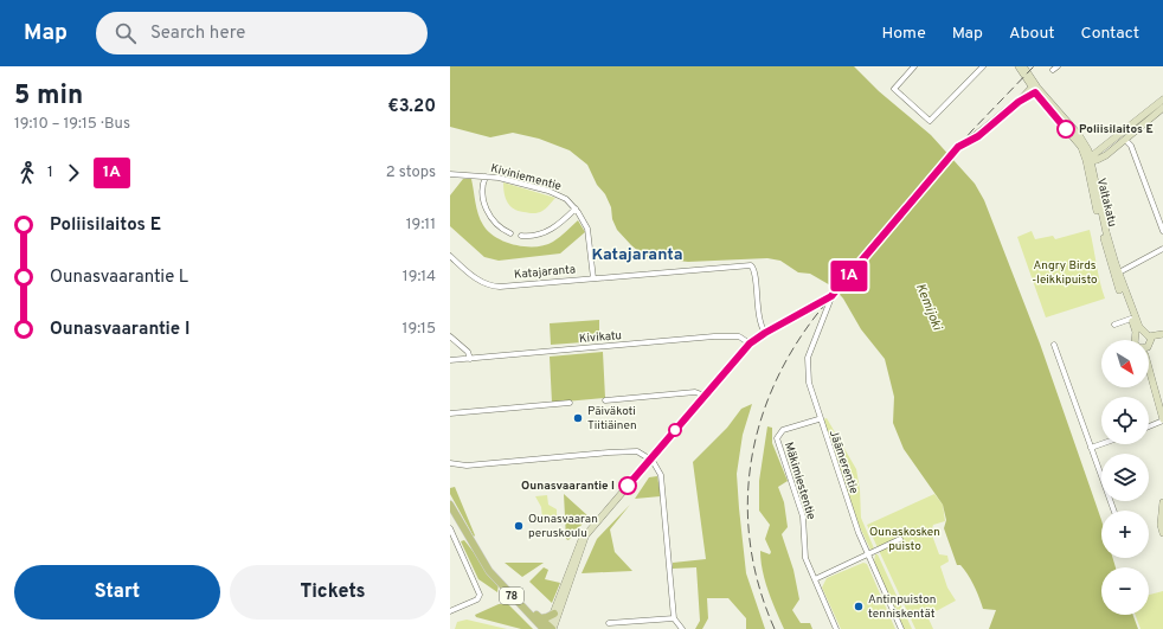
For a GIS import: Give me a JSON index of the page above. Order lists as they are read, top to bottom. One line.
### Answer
{"streets":{"main road":["78"],"street":["Kiviniementie","Valtakatu","Katajaranta","Kivikatu","Jäämerentie","Mäkimiestentie"]},"crossings":[["Kiviniementie","Katajaranta"],["Jäämerentie","Mäkimiestentie"]],"districts":["Katajaranta"],"water":["Kemijoki"],"parks":["Angry Birds -leikkipuisto","Ounaskosken puisto"],"places":["Poliisilaitos E","Päiväkoti Tiitiäinen","Ounasvaarantie I","Ounasvaaran peruskoulu","Antinpuiston tenniskentät"],"lines":["bus line 1A"],"north":"bottom right","page":{"header":"Map","search":"Search here","nav":["Home","Map","About","Contact"],"heading":["5 min","19:10 – 19:15 · Bus","€3.20"],"on_map":"1A","legs":["1","1A","2 stops"],"list":[{"name":"Poliisilaitos E","value":"19:11"},{"name":"Ounasvaarantie L","value":"19:14"},{"name":"Ounasvaarantie I","value":"19:15"}],"map_buttons":["+","−"],"buttons":["Start","Tickets"]}}
